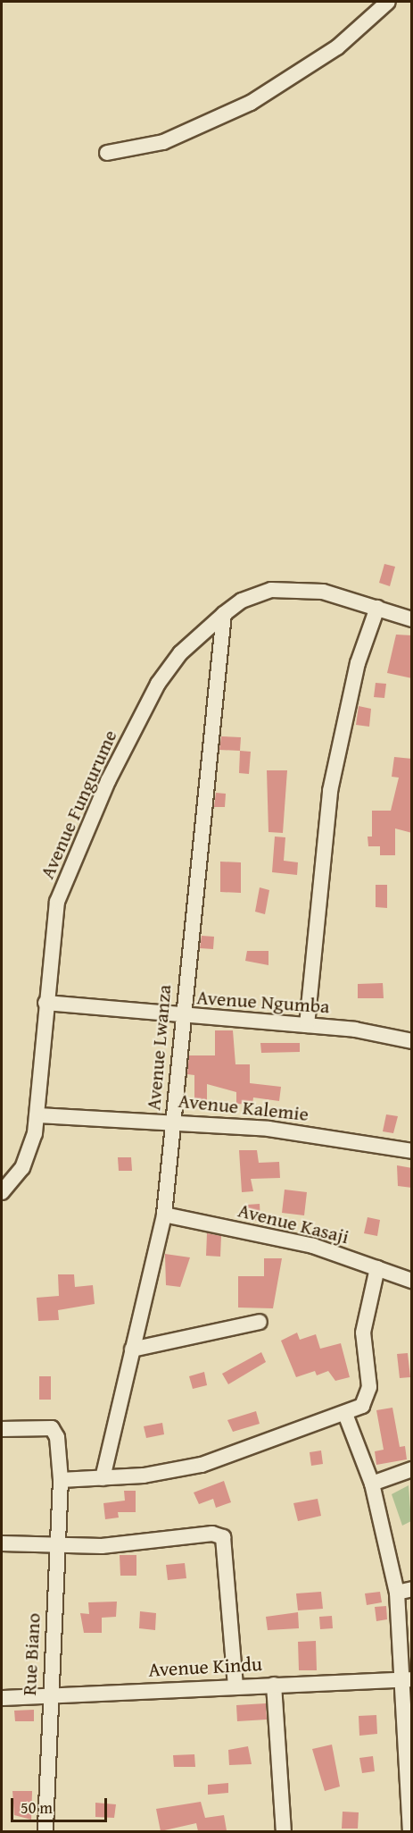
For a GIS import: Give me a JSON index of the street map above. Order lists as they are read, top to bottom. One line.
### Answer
{"streets":{"street":["Avenue Fungurume","Avenue Ngumba","Avenue Lwanza","Avenue Kalemie","Avenue Kasaji","Rue Biano","Avenue Kindu"]},"crossings":[["Avenue Fungurume","Avenue Ngumba"],["Avenue Fungurume","Avenue Lwanza"],["Avenue Fungurume","Avenue Kalemie"],["Avenue Ngumba","Avenue Lwanza"],["Avenue Lwanza","Avenue Kalemie"],["Avenue Lwanza","Avenue Kasaji"],["Rue Biano","Avenue Kindu"]],"scale_bar":"50 m"}
